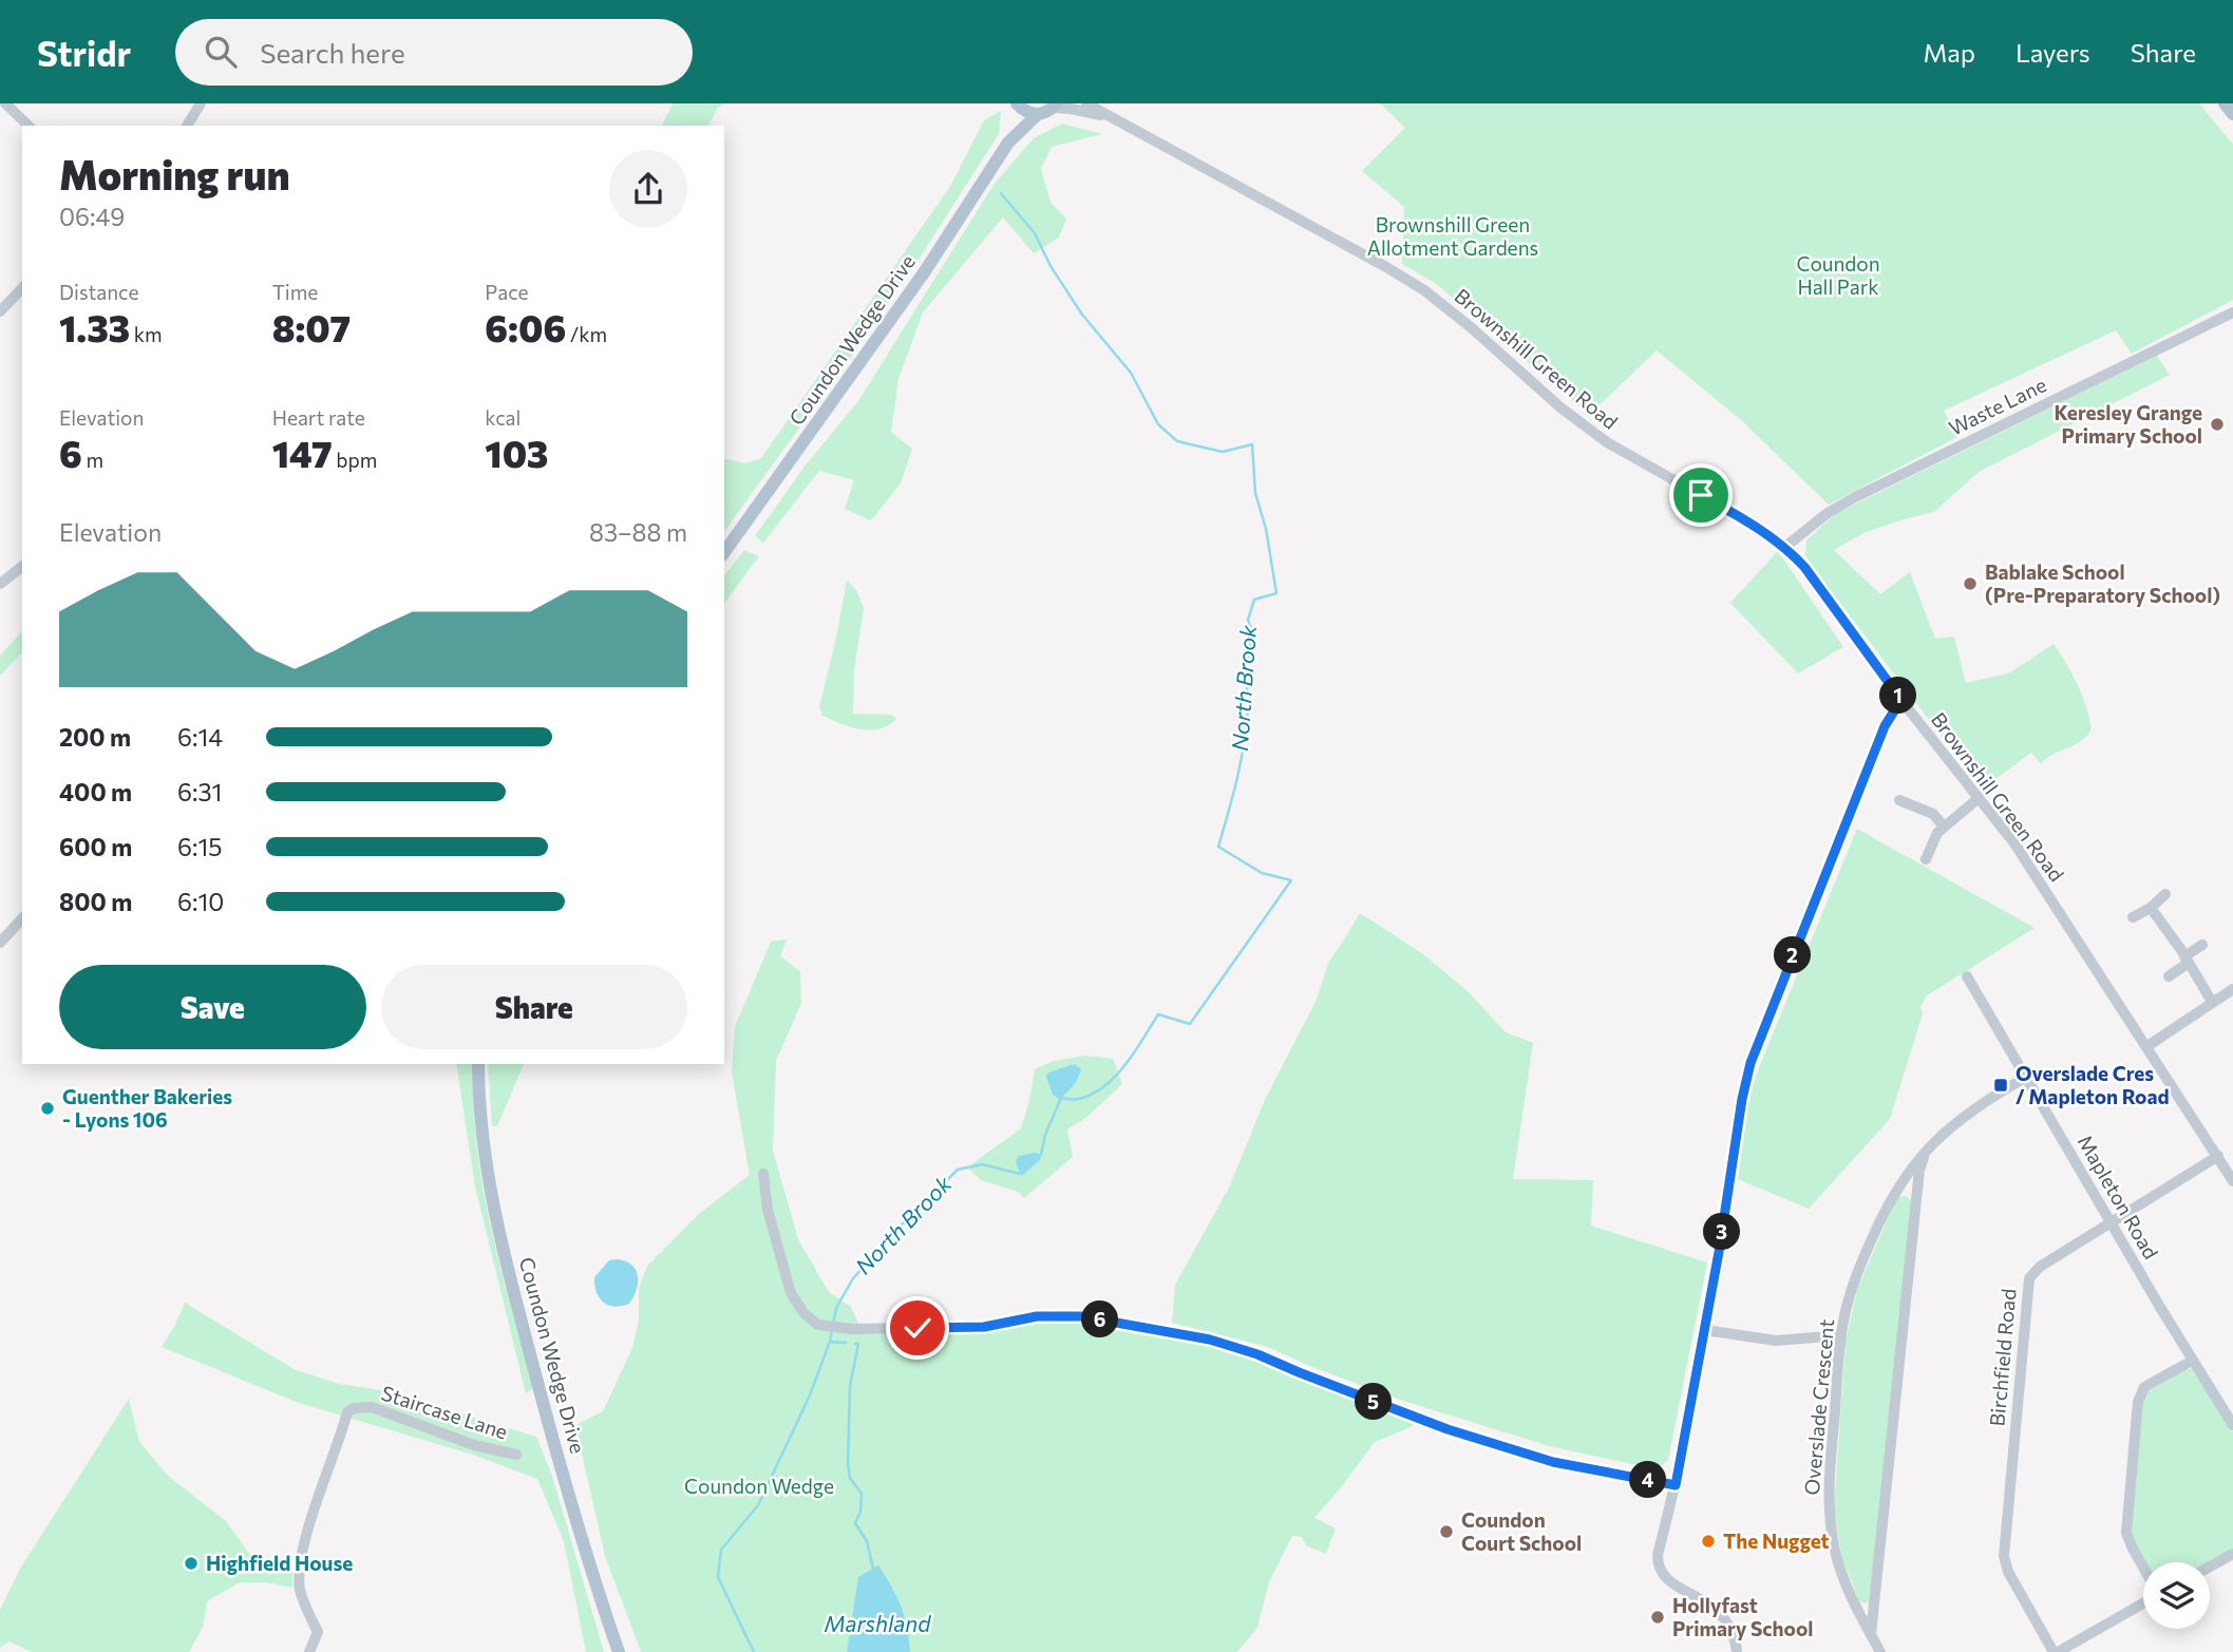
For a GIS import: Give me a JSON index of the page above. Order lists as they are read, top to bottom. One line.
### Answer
{"streets":{"main road":["Coundon Wedge Drive"],"street":["Brownshill Green Road","Waste Lane","Mapleton Road","Birchfield Road","Overslade Crescent","Staircase Lane"]},"crossings":[["Brownshill Green Road","Waste Lane"],["Brownshill Green Road","Birchfield Road"],["Mapleton Road","Birchfield Road"],["Mapleton Road","Overslade Crescent"]],"water":["North Brook","Marshland"],"parks":["Brownshill Green Allotment Gardens","Coundon Hall Park","Coundon Wedge"],"places":{"other":["Keresley Grange Primary School","Bablake School (Pre-Preparatory School)","Guenther Bakeries - Lyons 106","Coundon Court School","The Nugget","Highfield House","Hollyfast Primary School"],"transit":["Overslade Cres / Mapleton Road"]},"page":{"header":"Stridr","search":"Search here","nav":["Map","Layers","Share"],"heading":["Morning run","06:49"],"stats":[["Distance","1.33 km"],["Time","8:07"],["Pace","6:06 /km"],["Elevation","6 m"],["Heart rate","147 bpm"],["kcal","103"]],"chart":["Elevation","83–88 m"],"pins":["1","2","3","6","5","4"],"list":[{"name":"200 m","note":"6:14"},{"name":"400 m","note":"6:31"},{"name":"600 m","note":"6:15"},{"name":"800 m","note":"6:10"}],"buttons":["Save","Share"]}}
